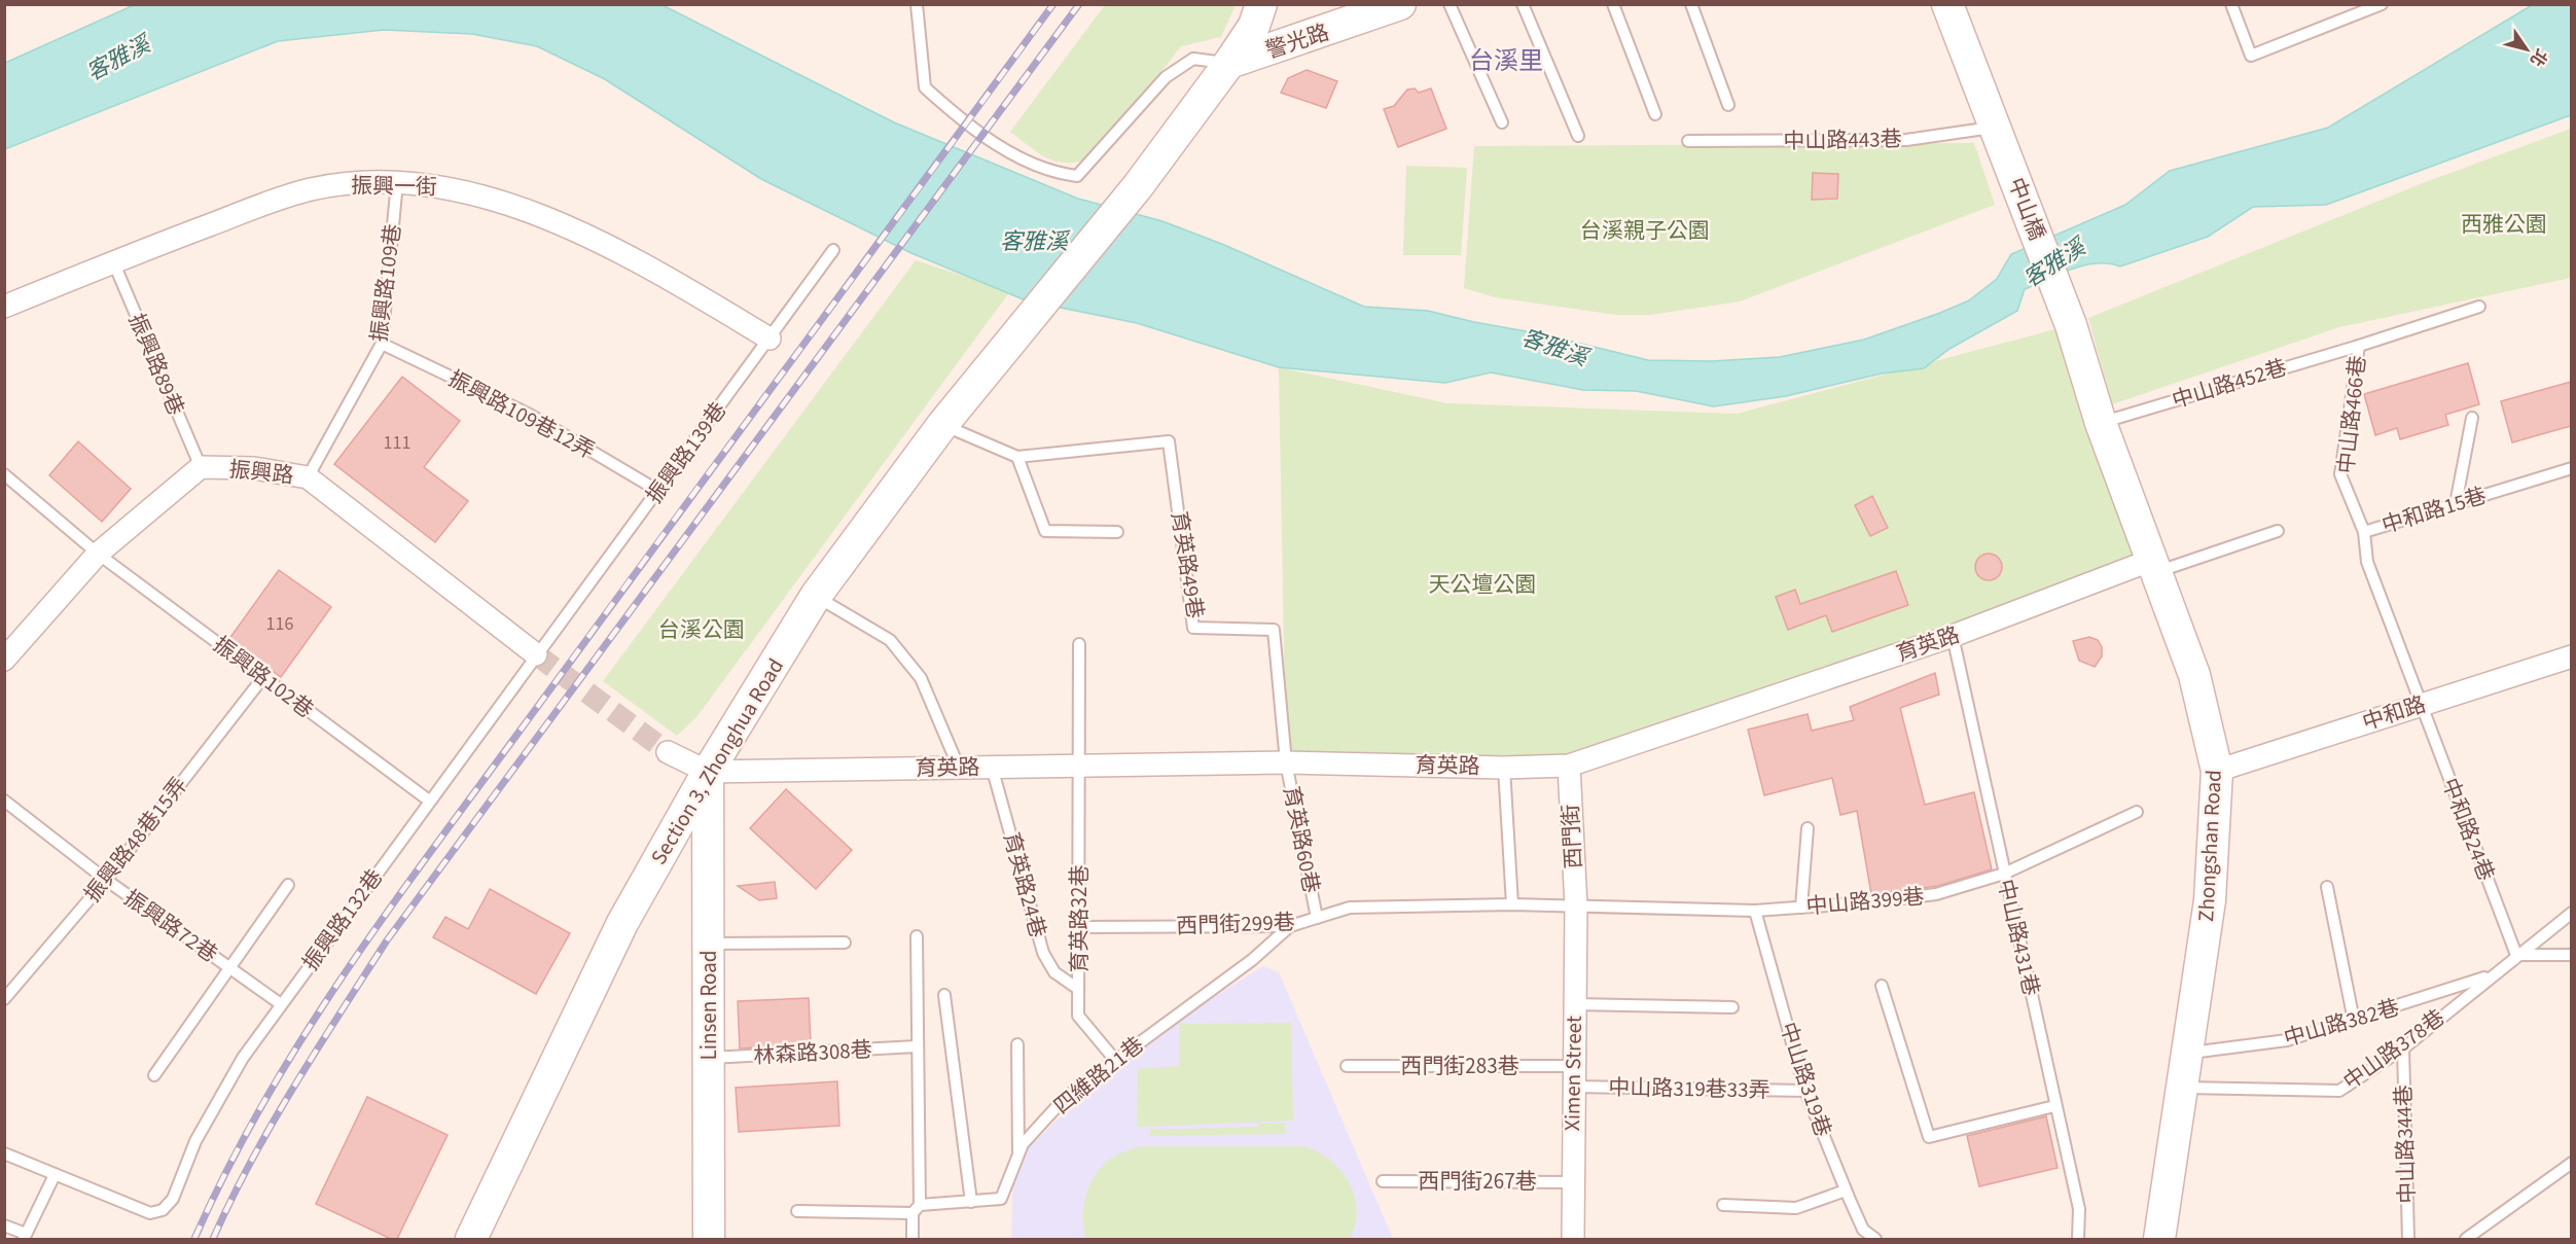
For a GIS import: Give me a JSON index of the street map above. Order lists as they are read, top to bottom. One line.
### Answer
{"streets":{"street":["警光路","振興一街","中山橋","振興路","育英路","中和路","Section 3, Zhonghua Road","西門街","Zhongshan Road","Linsen Road","Ximen Street"],"lane":["中山路443巷","振興路109巷","振興路89巷","中山路452巷","振興路109巷12弄","中山路466巷","振興路139巷","中和路15巷","育英路49巷","振興路102巷","中和路24巷","振興路48巷15弄","育英路60巷","育英路24巷","中山路399巷","育英路32巷","振興路132巷","西門街299巷","振興路72巷","中山路431巷","中山路382巷","中山路378巷","林森路308巷","西門街283巷","四維路21巷","中山路319巷","中山路319巷33弄","中山路344巷","西門街267巷"]},"crossings":[["警光路","Section 3, Zhonghua Road"],["中山路443巷","中山橋"],["振興一街","振興路109巷"],["振興一街","振興路89巷"],["振興一街","振興路139巷"],["中山橋","Zhongshan Road"],["振興路109巷","振興路109巷12弄"],["振興路109巷","振興路"],["振興路89巷","振興路"],["中山路452巷","中山路466巷"],["中山路452巷","Zhongshan Road"],["振興路109巷12弄","振興路139巷"],["中山路466巷","中和路15巷"],["振興路139巷","振興路"],["振興路139巷","振興路132巷"],["振興路","振興路102巷"],["振興路","振興路132巷"],["中和路15巷","中和路"],["中和路15巷","中和路24巷"],["育英路49巷","育英路"],["育英路49巷","育英路60巷"],["育英路","Section 3, Zhonghua Road"],["育英路","西門街"],["育英路","育英路60巷"],["育英路","Zhongshan Road"],["育英路","育英路24巷"],["育英路","育英路32巷"],["育英路","中山路431巷"],["育英路","Linsen Road"],["振興路102巷","振興路48巷15弄"],["振興路102巷","振興路132巷"],["中和路","中和路24巷"],["中和路","Zhongshan Road"],["Section 3, Zhonghua Road","Linsen Road"],["中和路24巷","中山路378巷"],["西門街","中山路399巷"],["西門街","西門街299巷"],["西門街","Ximen Street"],["振興路48巷15弄","振興路72巷"],["育英路60巷","西門街299巷"],["Zhongshan Road","中山路382巷"],["Zhongshan Road","中山路378巷"],["育英路24巷","育英路32巷"],["中山路399巷","西門街299巷"],["中山路399巷","中山路431巷"],["中山路399巷","Ximen Street"],["中山路399巷","中山路319巷"],["育英路32巷","西門街299巷"],["育英路32巷","四維路21巷"],["振興路132巷","振興路72巷"],["西門街299巷","Ximen Street"],["西門街299巷","四維路21巷"],["Linsen Road","林森路308巷"],["中山路382巷","中山路378巷"],["中山路378巷","中山路344巷"],["西門街283巷","Ximen Street"],["西門街283巷","中山路319巷33弄"],["Ximen Street","中山路319巷33弄"],["Ximen Street","西門街267巷"],["中山路319巷","中山路319巷33弄"]],"districts":["台溪里"],"water":["客雅溪"],"parks":["西雅公園","台溪親子公園","天公壇公園","台溪公園"],"house_numbers":["111","116"],"north":"bottom right"}
